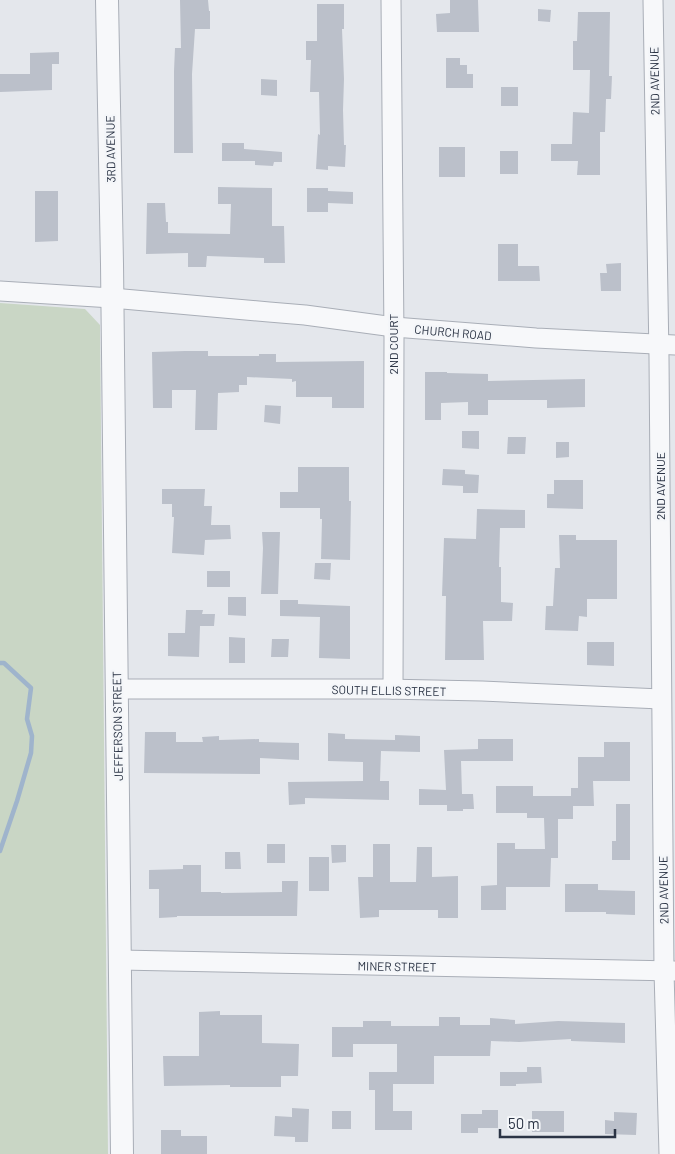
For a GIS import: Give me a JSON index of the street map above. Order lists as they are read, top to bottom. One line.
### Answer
{"streets":{"street":["2ND AVENUE","3RD AVENUE","CHURCH ROAD","2ND COURT","SOUTH ELLIS STREET","JEFFERSON STREET","MINER STREET"]},"crossings":[["2ND AVENUE","CHURCH ROAD"],["2ND AVENUE","SOUTH ELLIS STREET"],["2ND AVENUE","MINER STREET"],["3RD AVENUE","CHURCH ROAD"],["3RD AVENUE","JEFFERSON STREET"],["CHURCH ROAD","2ND COURT"],["CHURCH ROAD","JEFFERSON STREET"],["2ND COURT","SOUTH ELLIS STREET"],["SOUTH ELLIS STREET","JEFFERSON STREET"],["JEFFERSON STREET","MINER STREET"]],"scale_bar":"50 m"}
